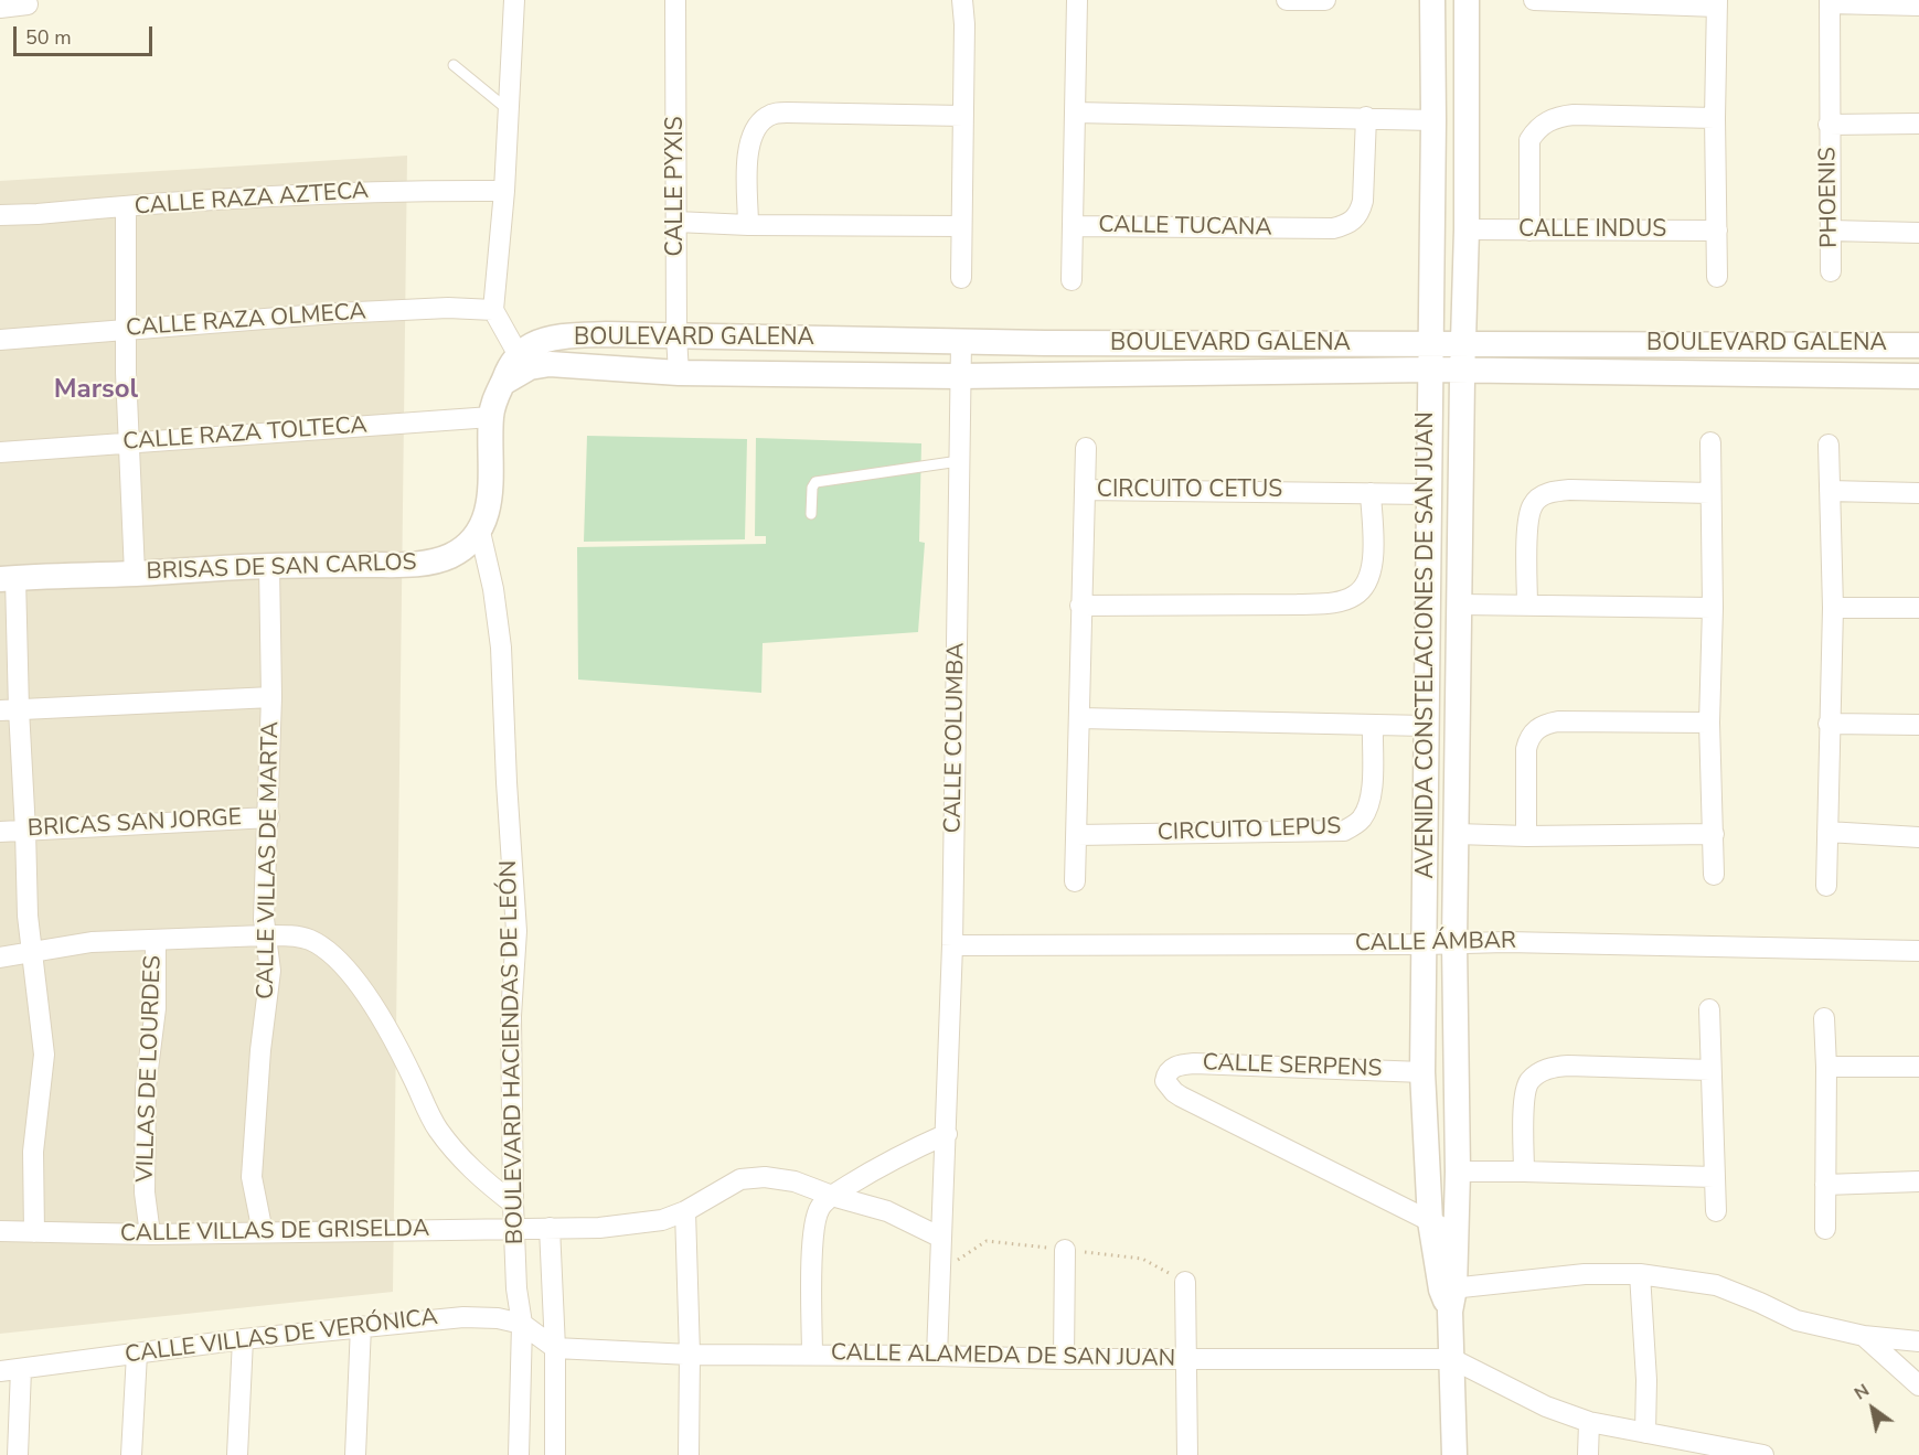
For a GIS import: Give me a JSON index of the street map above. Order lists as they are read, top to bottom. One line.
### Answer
{"streets":{"street":["CALLE PYXIS","PHOENIS","CALLE RAZA AZTECA","CALLE TUCANA","CALLE INDUS","CALLE RAZA OLMECA","BOULEVARD GALENA","CALLE RAZA TOLTECA","CIRCUITO CETUS","BRISAS DE SAN CARLOS","AVENIDA CONSTELACIONES DE SAN JUAN","CALLE COLUMBA","BRICAS SAN JORGE","CIRCUITO LEPUS","CALLE VILLAS DE MARTA","CALLE ÁMBAR","BOULEVARD HACIENDAS DE LEÓN","CALLE SERPENS","VILLAS DE LOURDES","CALLE VILLAS DE GRISELDA","CALLE VILLAS DE VERÓNICA","CALLE ALAMEDA DE SAN JUAN"]},"crossings":[["CALLE PYXIS","BOULEVARD GALENA"],["CALLE INDUS","AVENIDA CONSTELACIONES DE SAN JUAN"],["BOULEVARD GALENA","AVENIDA CONSTELACIONES DE SAN JUAN"],["BOULEVARD GALENA","CALLE COLUMBA"],["CIRCUITO CETUS","AVENIDA CONSTELACIONES DE SAN JUAN"],["CIRCUITO CETUS","CIRCUITO LEPUS"],["BRISAS DE SAN CARLOS","CALLE VILLAS DE MARTA"],["BRISAS DE SAN CARLOS","BOULEVARD HACIENDAS DE LEÓN"],["AVENIDA CONSTELACIONES DE SAN JUAN","CALLE ÁMBAR"],["AVENIDA CONSTELACIONES DE SAN JUAN","CALLE SERPENS"],["CALLE COLUMBA","CALLE ÁMBAR"],["CALLE COLUMBA","CALLE VILLAS DE GRISELDA"],["CALLE COLUMBA","CALLE ALAMEDA DE SAN JUAN"],["BRICAS SAN JORGE","CALLE VILLAS DE MARTA"],["CALLE VILLAS DE MARTA","CALLE VILLAS DE GRISELDA"],["BOULEVARD HACIENDAS DE LEÓN","CALLE VILLAS DE GRISELDA"],["BOULEVARD HACIENDAS DE LEÓN","CALLE VILLAS DE VERÓNICA"],["BOULEVARD HACIENDAS DE LEÓN","CALLE ALAMEDA DE SAN JUAN"],["VILLAS DE LOURDES","CALLE VILLAS DE GRISELDA"],["CALLE VILLAS DE VERÓNICA","CALLE ALAMEDA DE SAN JUAN"]],"districts":["Marsol"],"scale_bar":"50 m","north":"top left"}
